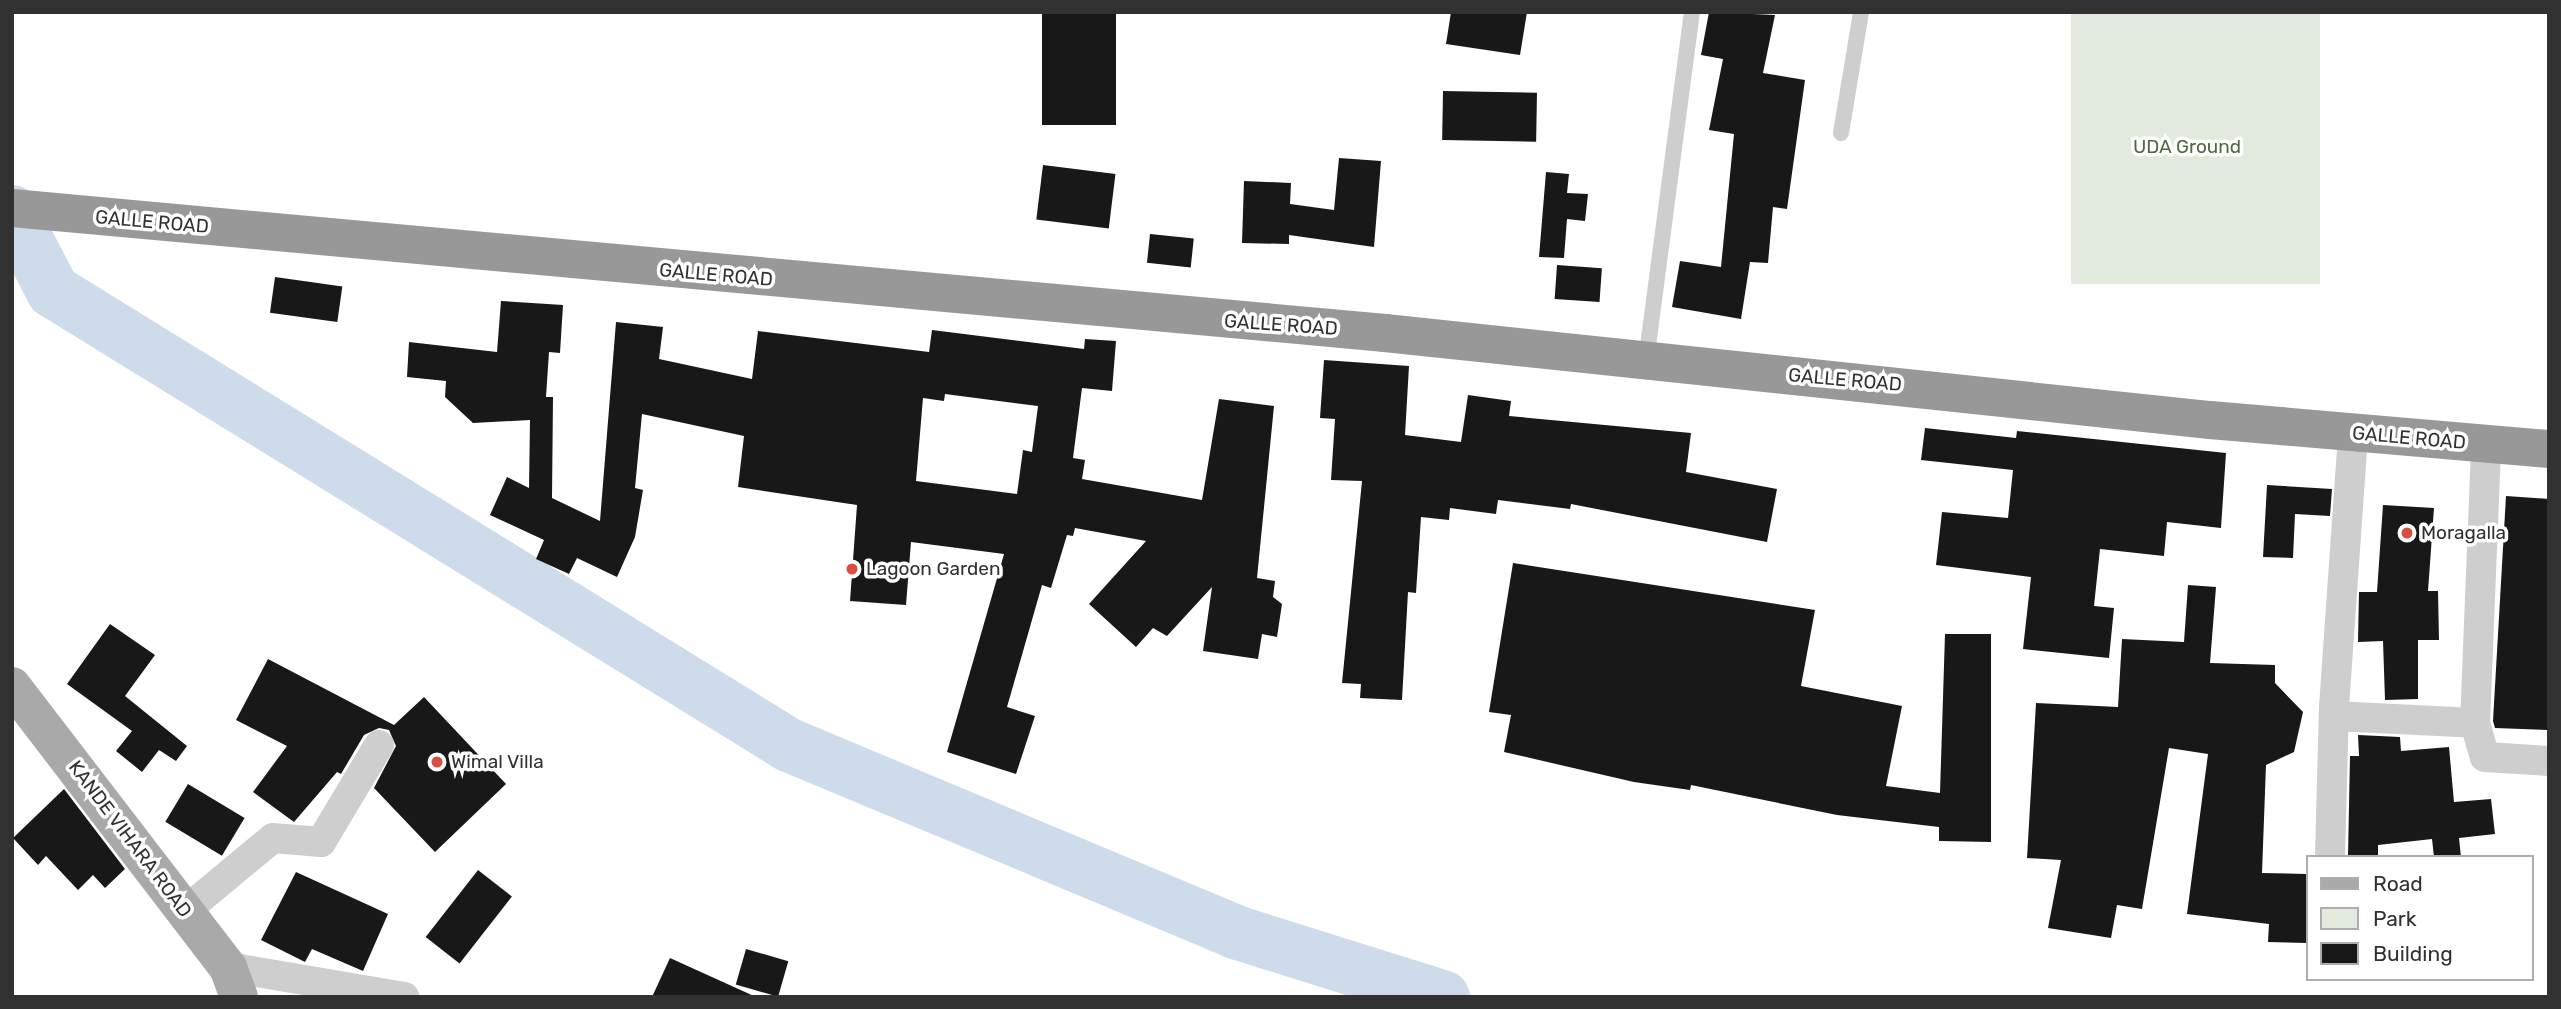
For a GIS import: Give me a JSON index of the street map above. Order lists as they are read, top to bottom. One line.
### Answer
{"streets":{"highway":["GALLE ROAD"],"main road":["KANDE VIHARA ROAD"]},"parks":["UDA Ground"],"places":["Moragalla","Lagoon Garden","Wimal Villa"],"legend":["Road","Park","Building"]}
